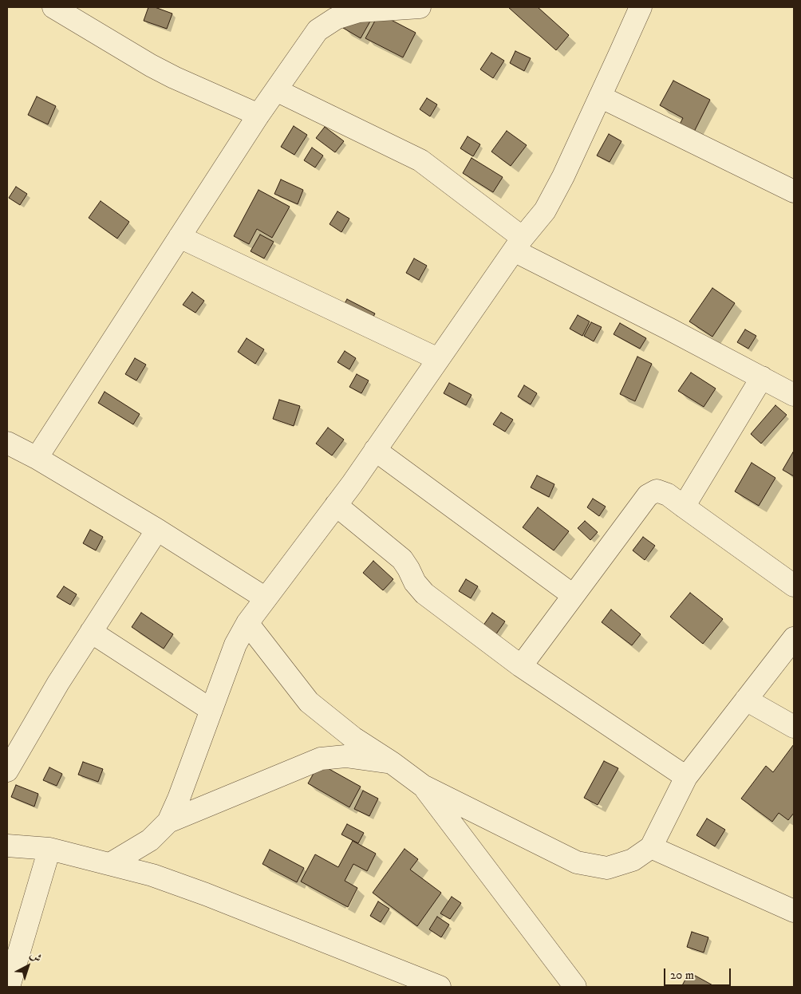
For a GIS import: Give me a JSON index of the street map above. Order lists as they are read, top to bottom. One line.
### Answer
{"scale_bar":"20 m","north":"top right"}
